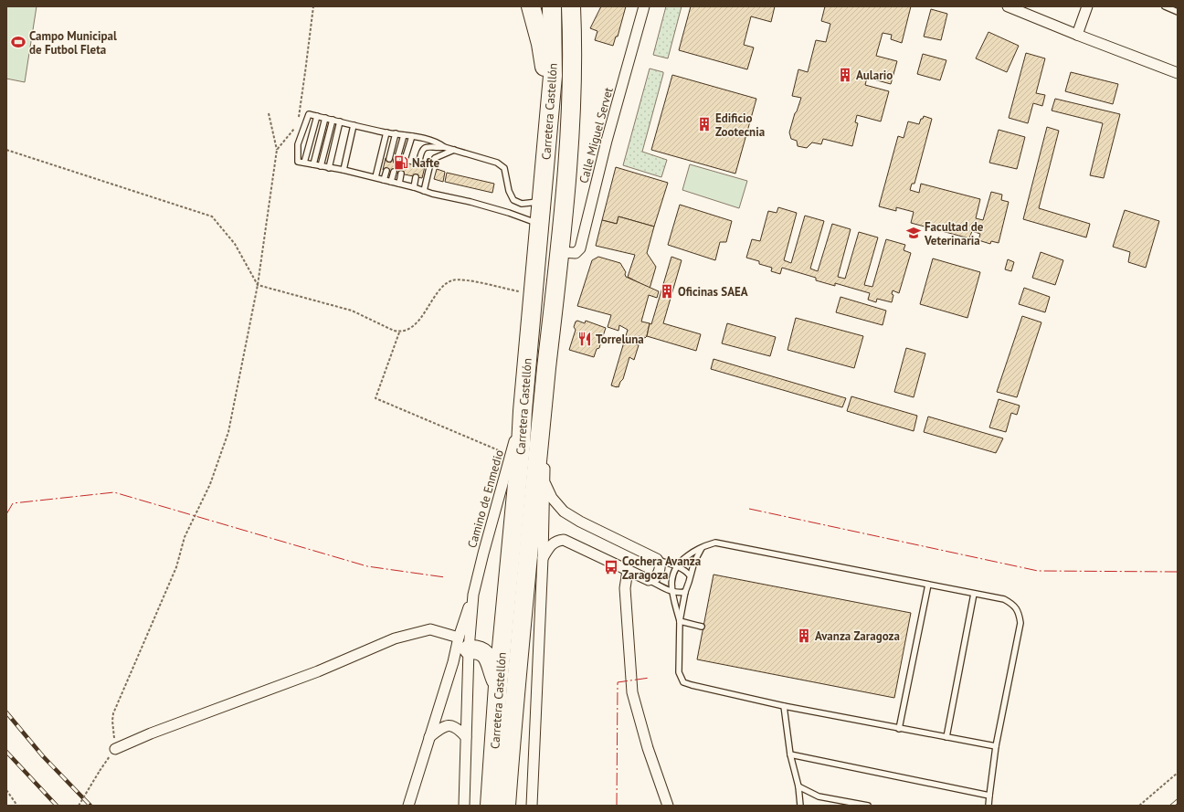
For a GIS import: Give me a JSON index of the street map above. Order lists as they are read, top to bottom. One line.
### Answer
{"streets":{"highway":["Carretera Castellón"],"street":["Calle Miguel Servet","Camino de Enmedio"]},"crossings":[["Carretera Castellón","Calle Miguel Servet"],["Carretera Castellón","Camino de Enmedio"]],"places":{"sports":["Campo Municipal de Futbol Fleta"],"building":["Aulario","Edificio Zootecnia","Oficinas SAEA","Avanza Zaragoza"],"fuel station":["Nafte"],"school or university":["Facultad de Veterinaria"],"restaurant":["Torreluna"],"bus stop":["Cochera Avanza Zaragoza"]}}
